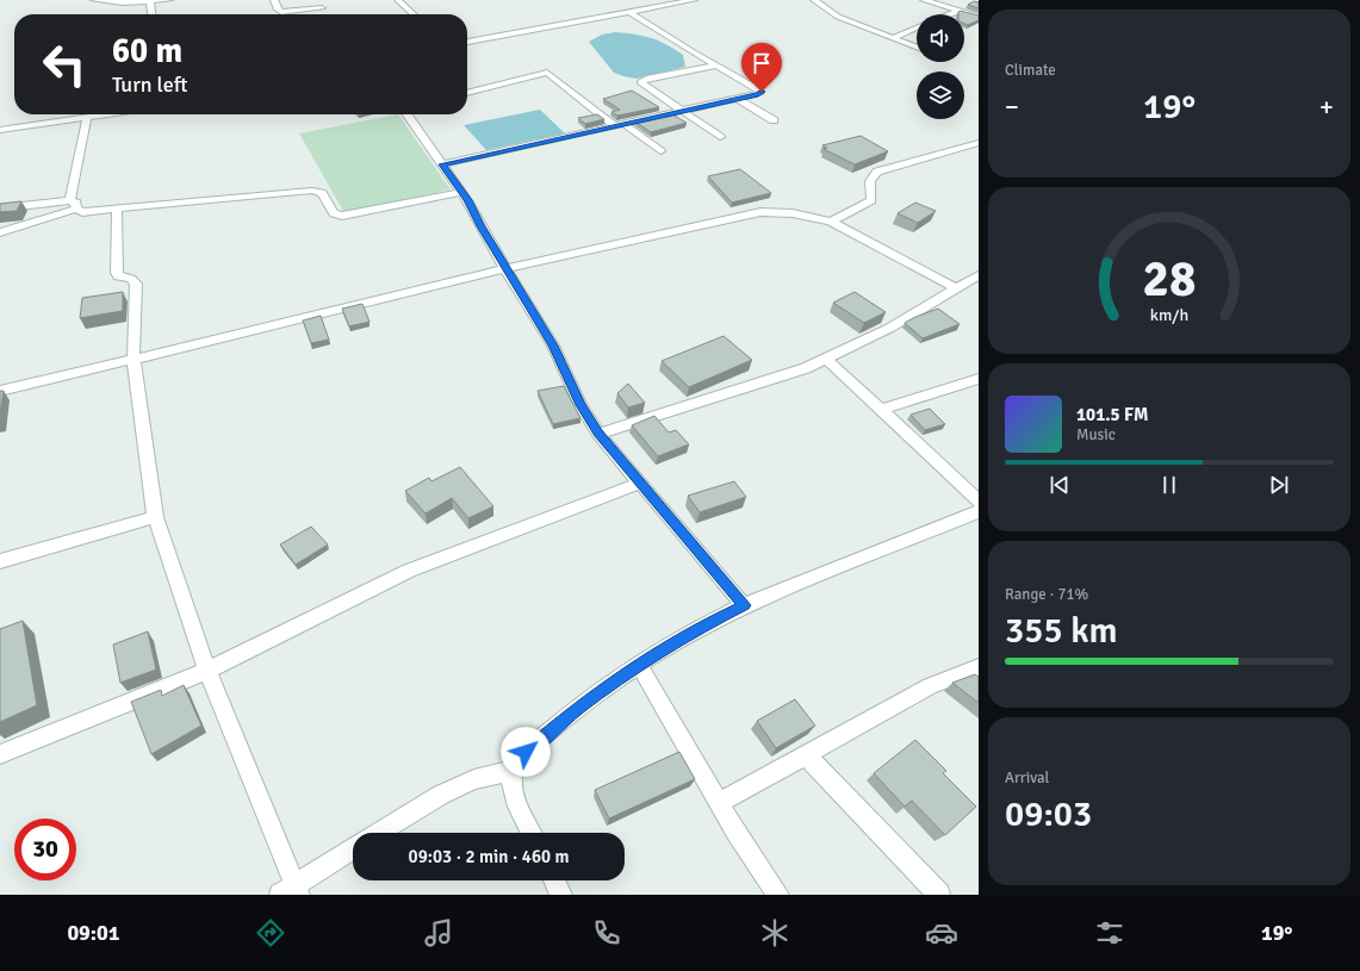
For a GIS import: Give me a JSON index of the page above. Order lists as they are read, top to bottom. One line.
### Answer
{"page":{"tile":["Climate",["Range · 71%","355 km"],["Arrival","09:03"]],"turn":["60 m","Turn left"],"heat":["−","19°","+"],"song":["101.5 FM","Music"],"limit":"30","trip":"09:03 · 2 min · 460 m","tabs":["09:01","19°"],"gauge":["28","km/h"]}}
